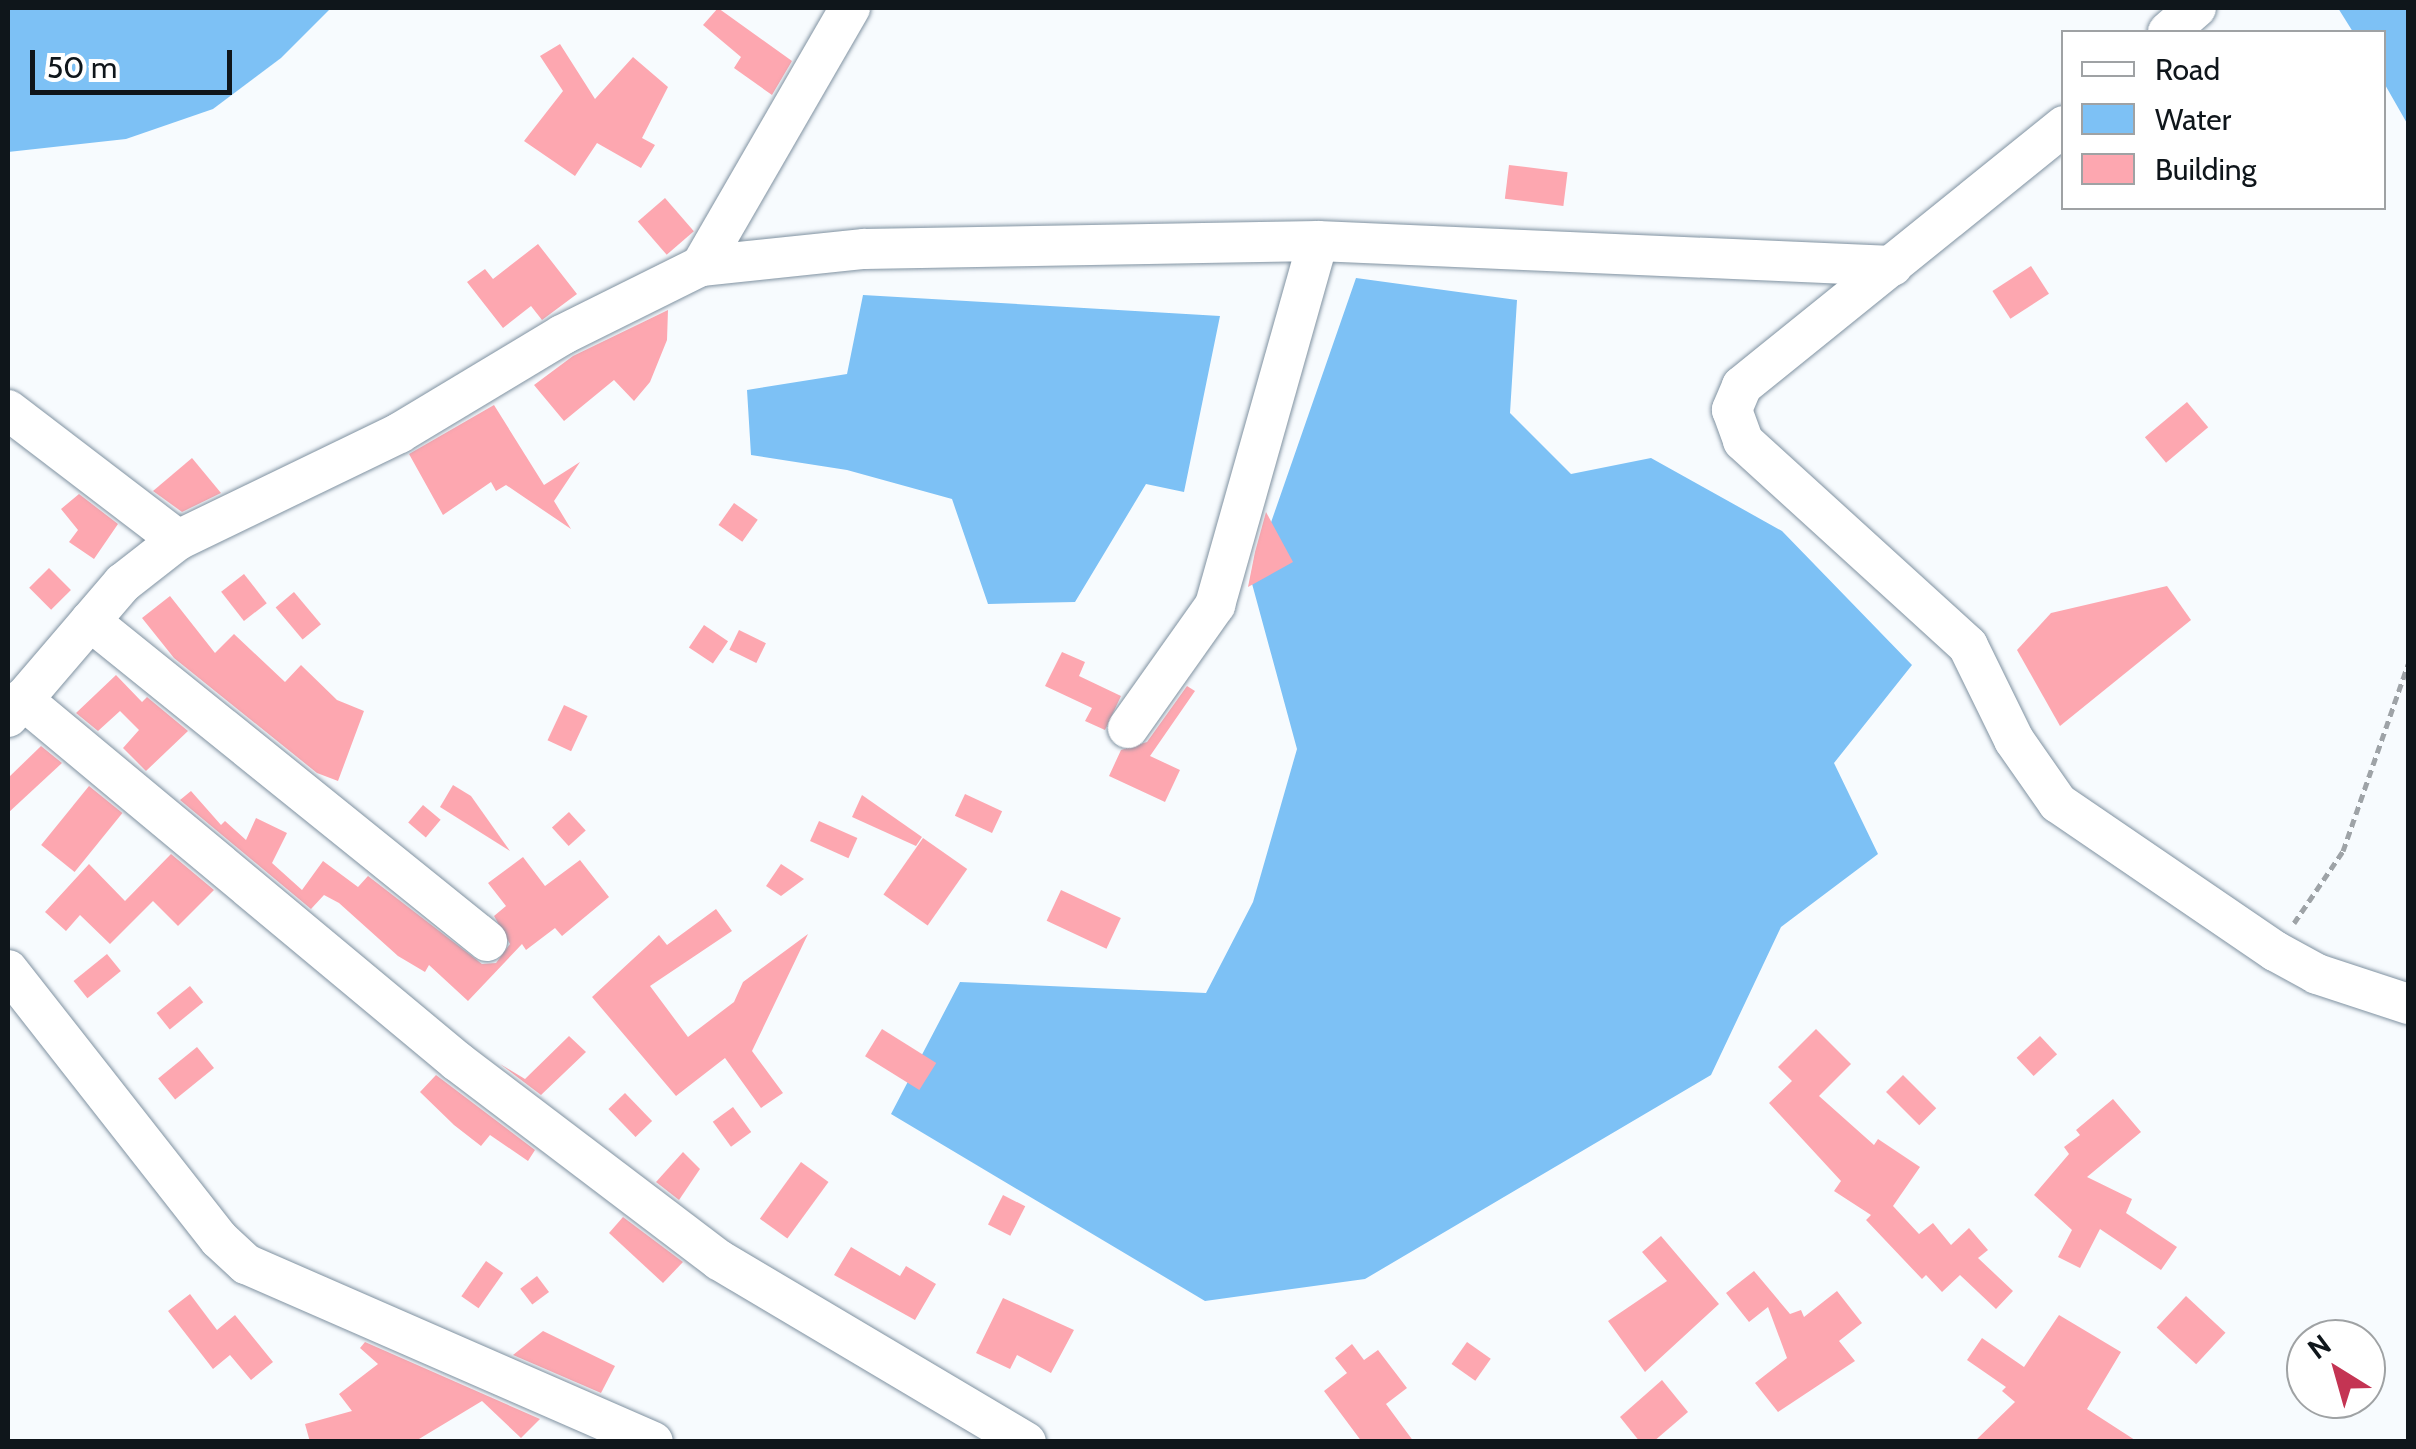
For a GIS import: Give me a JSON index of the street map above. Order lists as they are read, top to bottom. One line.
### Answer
{"legend":["Road","Water","Building"],"scale_bar":"50 m","north":"top left"}
